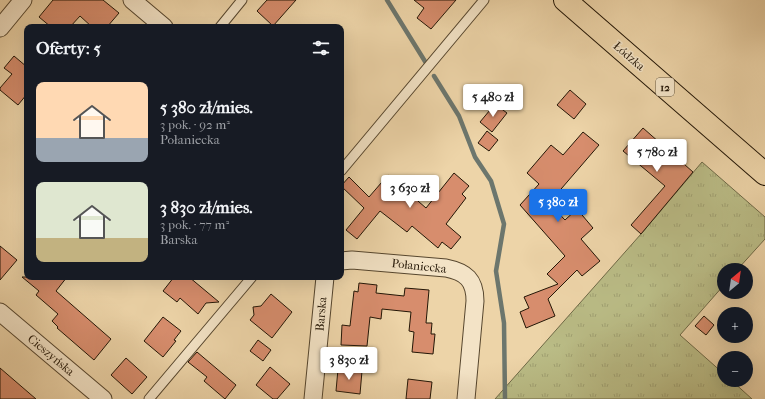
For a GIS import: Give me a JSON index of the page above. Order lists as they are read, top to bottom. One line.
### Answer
{"streets":{"main road":["Łódzka","12"],"street":["Połaniecka","Barska","Cieszyńska"]},"north":"top right","page":{"heading":"Oferty: 5","list":[{"name":"5 380 zł/mies.","note":"3 pok. · 92 m² · Połaniecka"},{"name":"3 830 zł/mies.","note":"3 pok. · 77 m² · Barska"}],"price":["5 480 zł","5 780 zł","3 630 zł","5 380 zł","3 830 zł"],"map_buttons":["+","−"]}}
